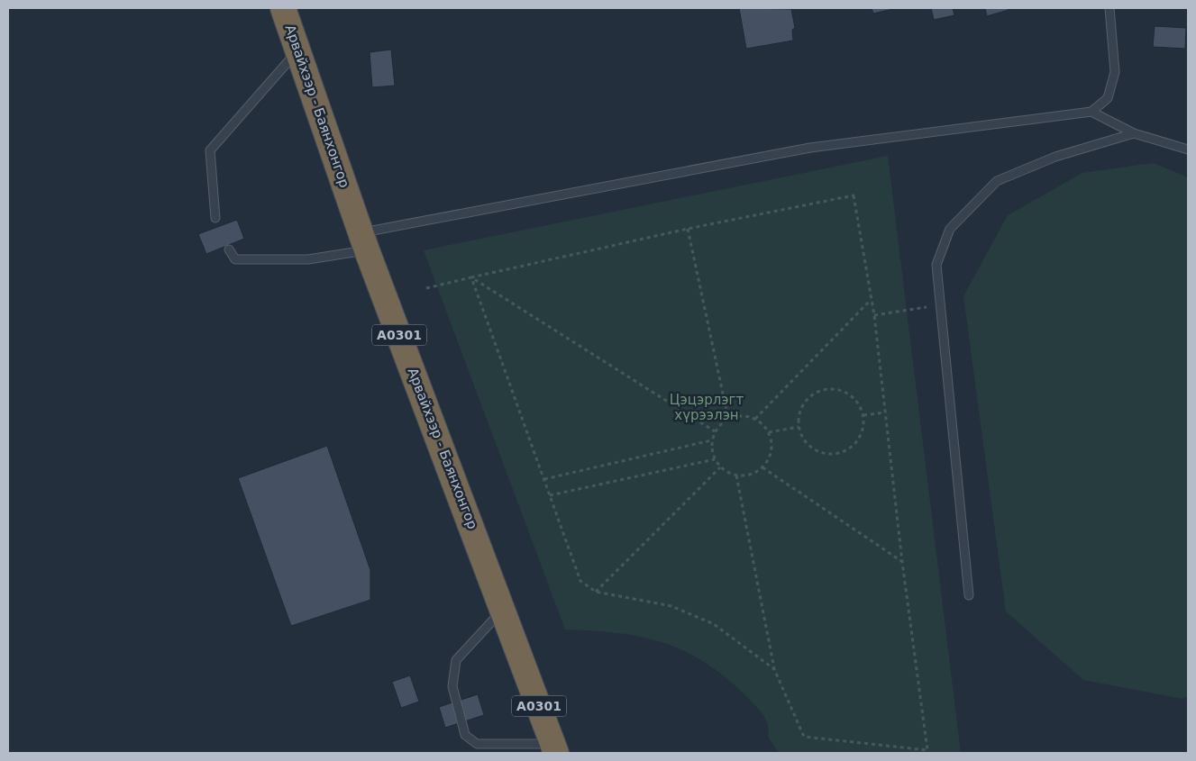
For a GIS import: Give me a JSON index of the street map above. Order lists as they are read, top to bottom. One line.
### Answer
{"streets":{"highway":["Арвайхээр - Баянхонгор","A0301"]},"parks":["Цэцэрлэгт хүрээлэн"]}
